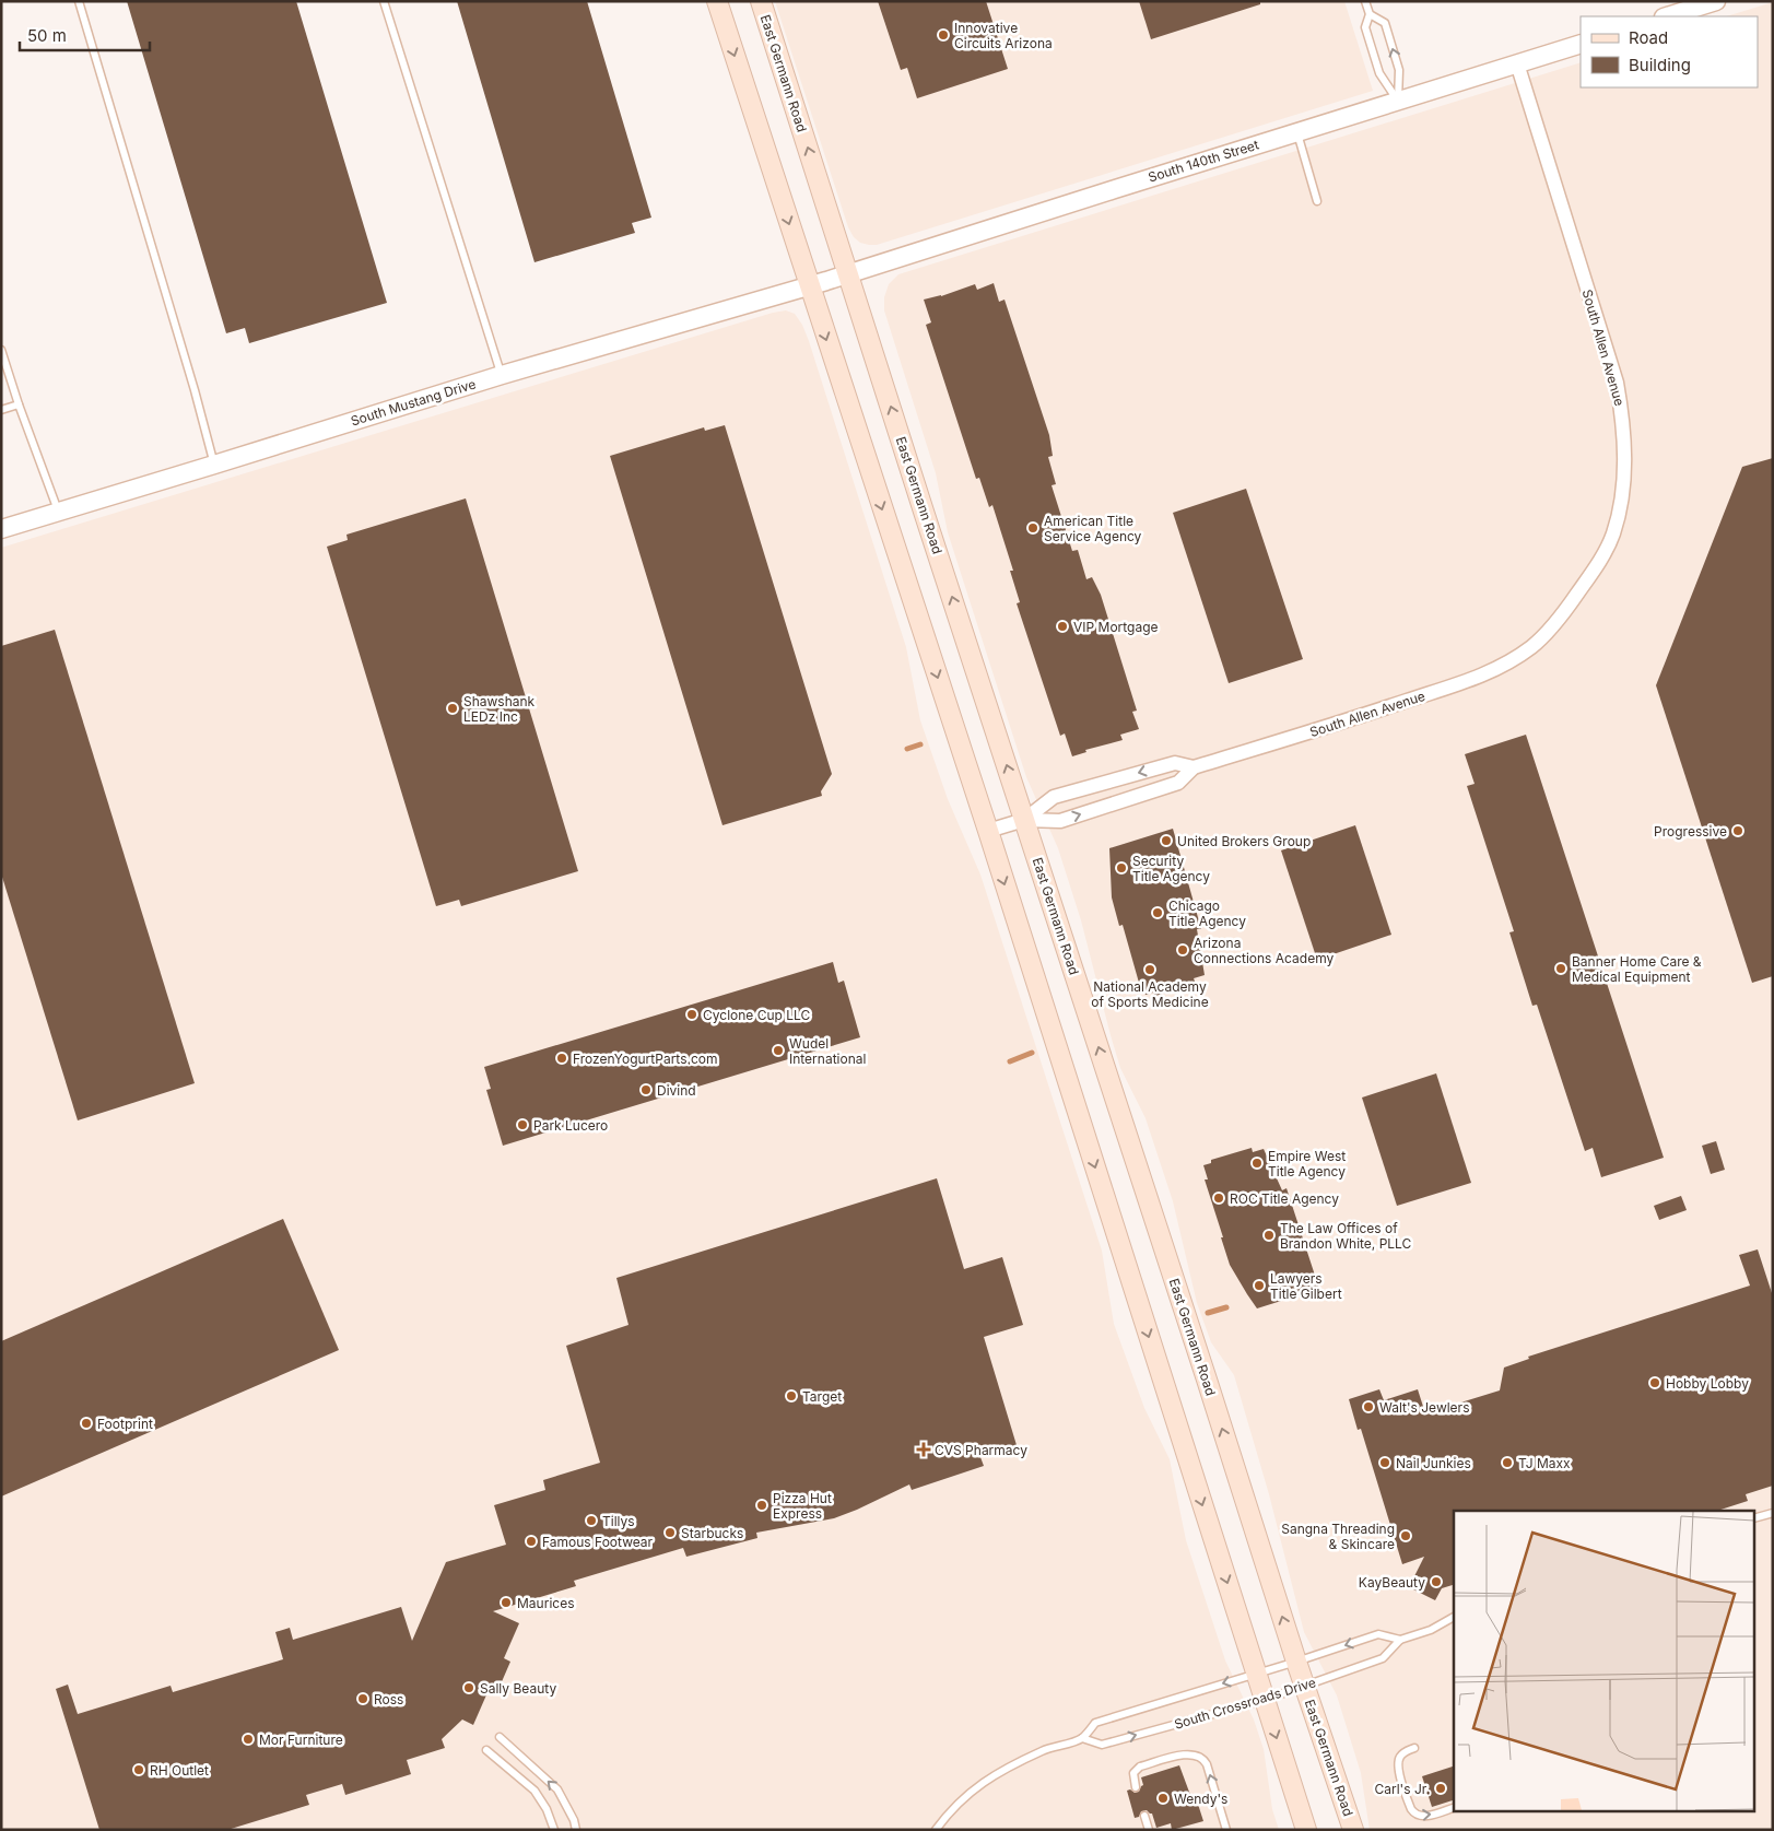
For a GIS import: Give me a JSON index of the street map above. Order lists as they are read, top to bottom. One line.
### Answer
{"streets":{"main road":["East Germann Road"],"street":["South 140th Street","South Allen Avenue","South Mustang Drive"],"lane":["South Crossroads Drive"]},"crossings":[["East Germann Road","South 140th Street"],["East Germann Road","South Allen Avenue"],["East Germann Road","South Crossroads Drive"],["South 140th Street","South Allen Avenue"],["South 140th Street","South Mustang Drive"]],"places":{"other":["Innovative Circuits Arizona","American Title Service Agency","VIP Mortgage","Shawshank LEDz Inc","Progressive","United Brokers Group","Security Title Agency","Chicago Title Agency","Arizona Connections Academy","Banner Home Care & Medical Equipment","National Academy of Sports Medicine","Cyclone Cup LLC","Wudel International","FrozenYogurtParts.com","Divind","Park Lucero","Empire West Title Agency","ROC Title Agency","The Law Offices of Brandon White, PLLC","Lawyers Title Gilbert","Hobby Lobby","Target","Walt's Jewlers","Footprint","Nail Junkies","TJ Maxx","Pizza Hut Express","Tillys","Starbucks","Sangna Threading & Skincare","Famous Footwear","KayBeauty","Maurices","Sally Beauty","Ross","Mor Furniture","RH Outlet","Carl's Jr.","Wendy's"],"health":["CVS Pharmacy"]},"legend":["Road","Building"],"scale_bar":"50 m"}
